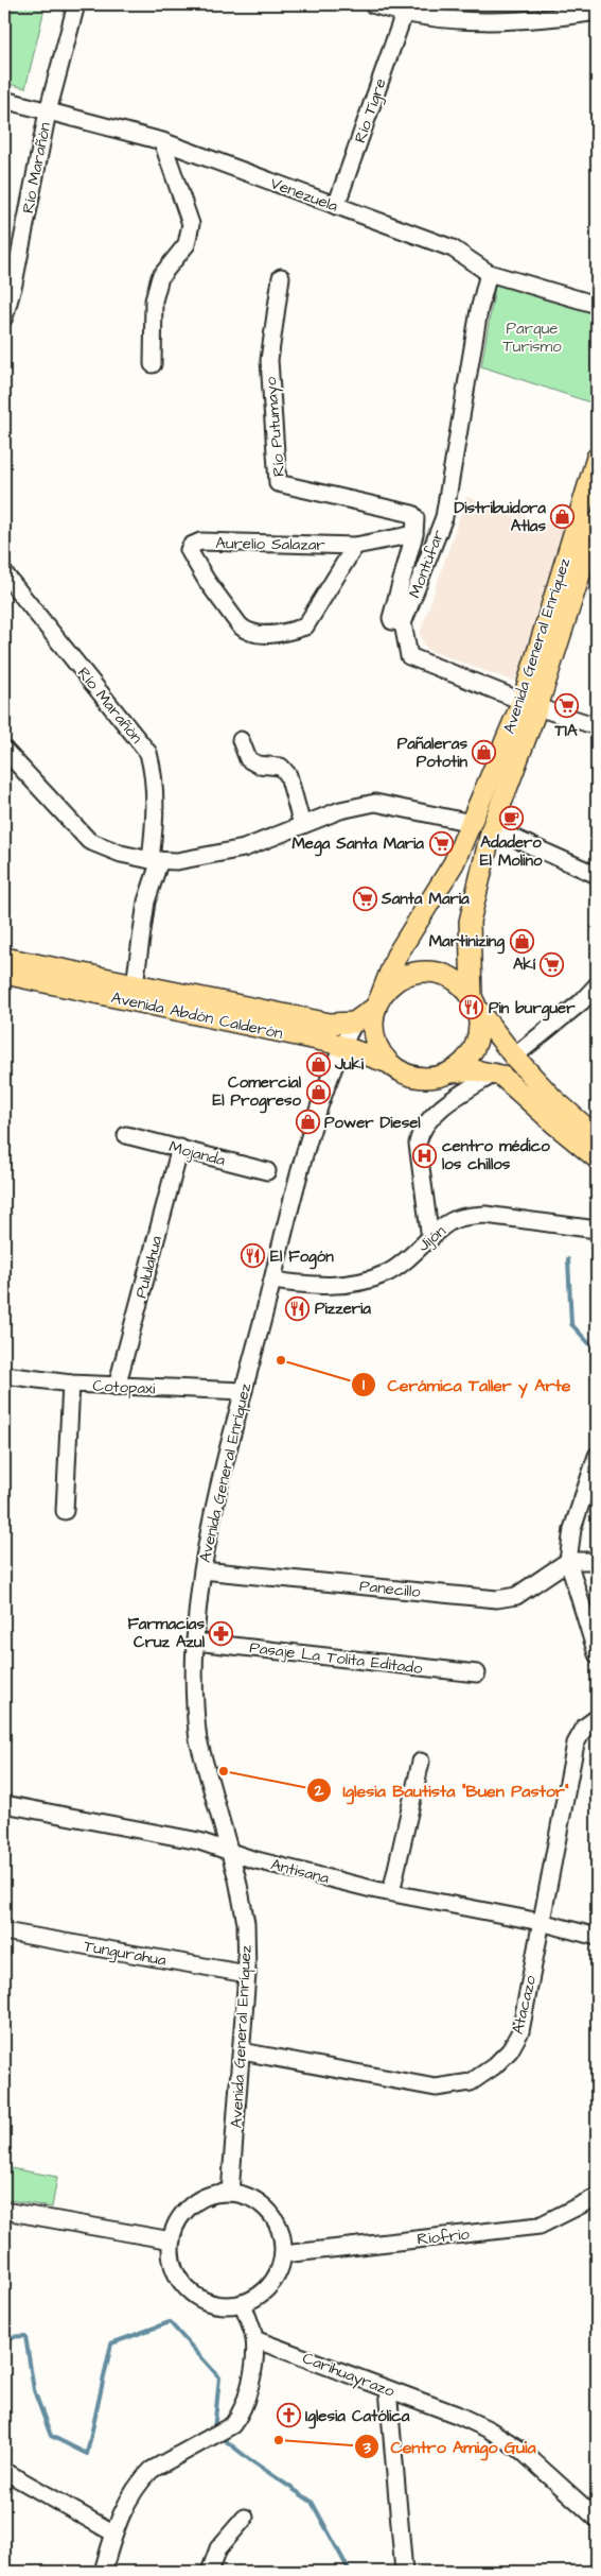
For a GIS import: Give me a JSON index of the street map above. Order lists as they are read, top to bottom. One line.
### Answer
{"streets":{"main road":["Avenida General Enríquez","Avenida Abdón Calderón"],"street":["Río Tigre","Río Marañòn","Venezuela","Río Putumayo","Aurelio Salazar","Montùfar","Mojanda","Jijón","Pululahua","Cotopaxi","Panecillo","Pasaje La Tolita Editado","Antisana","Tungurahua","Atacazo","Riofrìo","Carihuayrazo"]},"crossings":[["Río Tigre","Venezuela"],["Río Marañòn","Venezuela"],["Río Marañòn","Avenida Abdón Calderón"],["Venezuela","Montùfar"],["Río Putumayo","Aurelio Salazar"],["Avenida General Enríquez","Avenida Abdón Calderón"],["Avenida General Enríquez","Jijón"],["Avenida General Enríquez","Cotopaxi"],["Avenida General Enríquez","Panecillo"],["Avenida General Enríquez","Pasaje La Tolita Editado"],["Avenida General Enríquez","Antisana"],["Avenida General Enríquez","Tungurahua"],["Avenida General Enríquez","Atacazo"],["Avenida General Enríquez","Riofrìo"],["Mojanda","Pululahua"],["Pululahua","Cotopaxi"],["Antisana","Atacazo"]],"parks":["Parque Turismo"],"places":{"shop":["Distribuidora Atlas","Pañaleras Pototin","Martinizing","Juki","Comercial El Progreso","Power Diesel"],"supermarket":["TIA","Mega Santa Maria","Santa Maria","Akí"],"cafe":["Adadero El Molino"],"restaurant":["Pin burguer","El Fogón","Pizzeria"],"hospital":["centro médico los chillos"],"other":["Cerámica Taller y Arte","Iglesia Bautista \"Buen Pastor\"","Centro Amigo Guia"],"pharmacy":["Farmacias Cruz Azul"],"church":["Iglesia Católica"]}}
